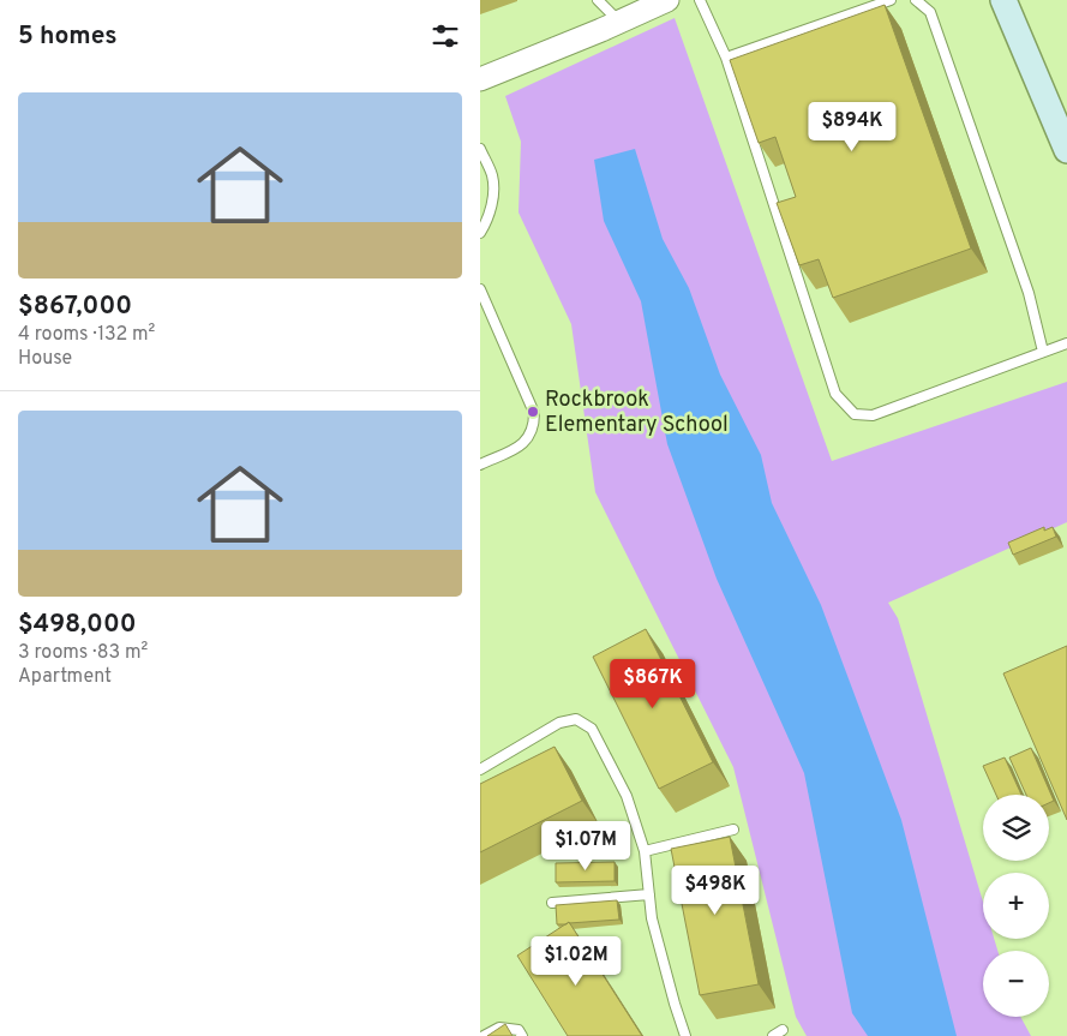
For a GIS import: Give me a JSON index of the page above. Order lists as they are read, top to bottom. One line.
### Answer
{"places":["Rockbrook Elementary School"],"page":{"heading":"5 homes","list":[{"name":"$867,000","note":"4 rooms · 132 m² · House"},{"name":"$498,000","note":"3 rooms · 83 m² · Apartment"}],"price":["$894K","$867K","$1.07M","$498K","$1.02M"],"map_buttons":["+","−"]}}
